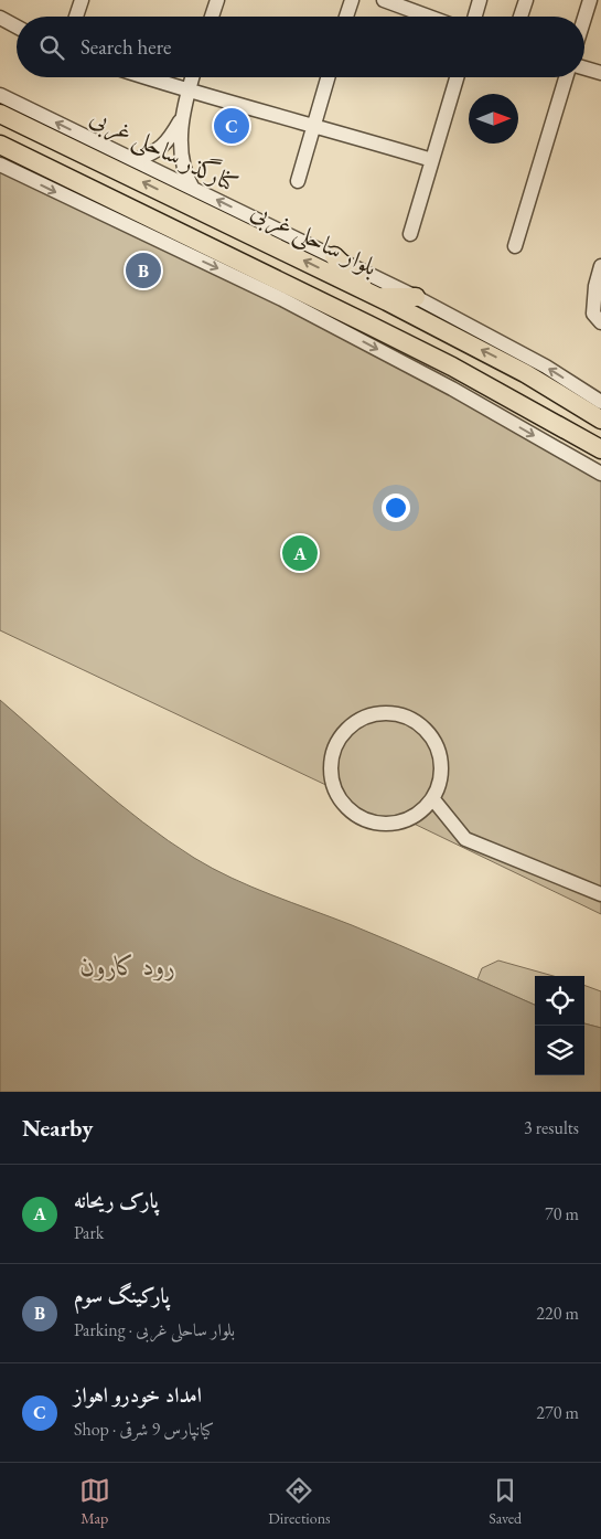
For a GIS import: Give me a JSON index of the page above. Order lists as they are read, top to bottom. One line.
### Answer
{"streets":{"main road":["بلوار ساحلی غربی"],"street":["کنارگذر ساحلی غربی"]},"water":["رود کارون"],"north":"right","page":{"search":"Search here","pins":["C","B","A"],"heading":["Nearby","3 results"],"list":[{"mark":"A","name":"پارک ریحانه","note":"Park","value":"70 m"},{"mark":"B","name":"پارکینگ سوم","note":"Parking · بلوار ساحلی غربی","value":"220 m"},{"mark":"C","name":"امداد خودرو اهواز","note":"Shop · کیانپارس 9 شرقی","value":"270 m"}],"nav":["Map","Directions","Saved"]}}
